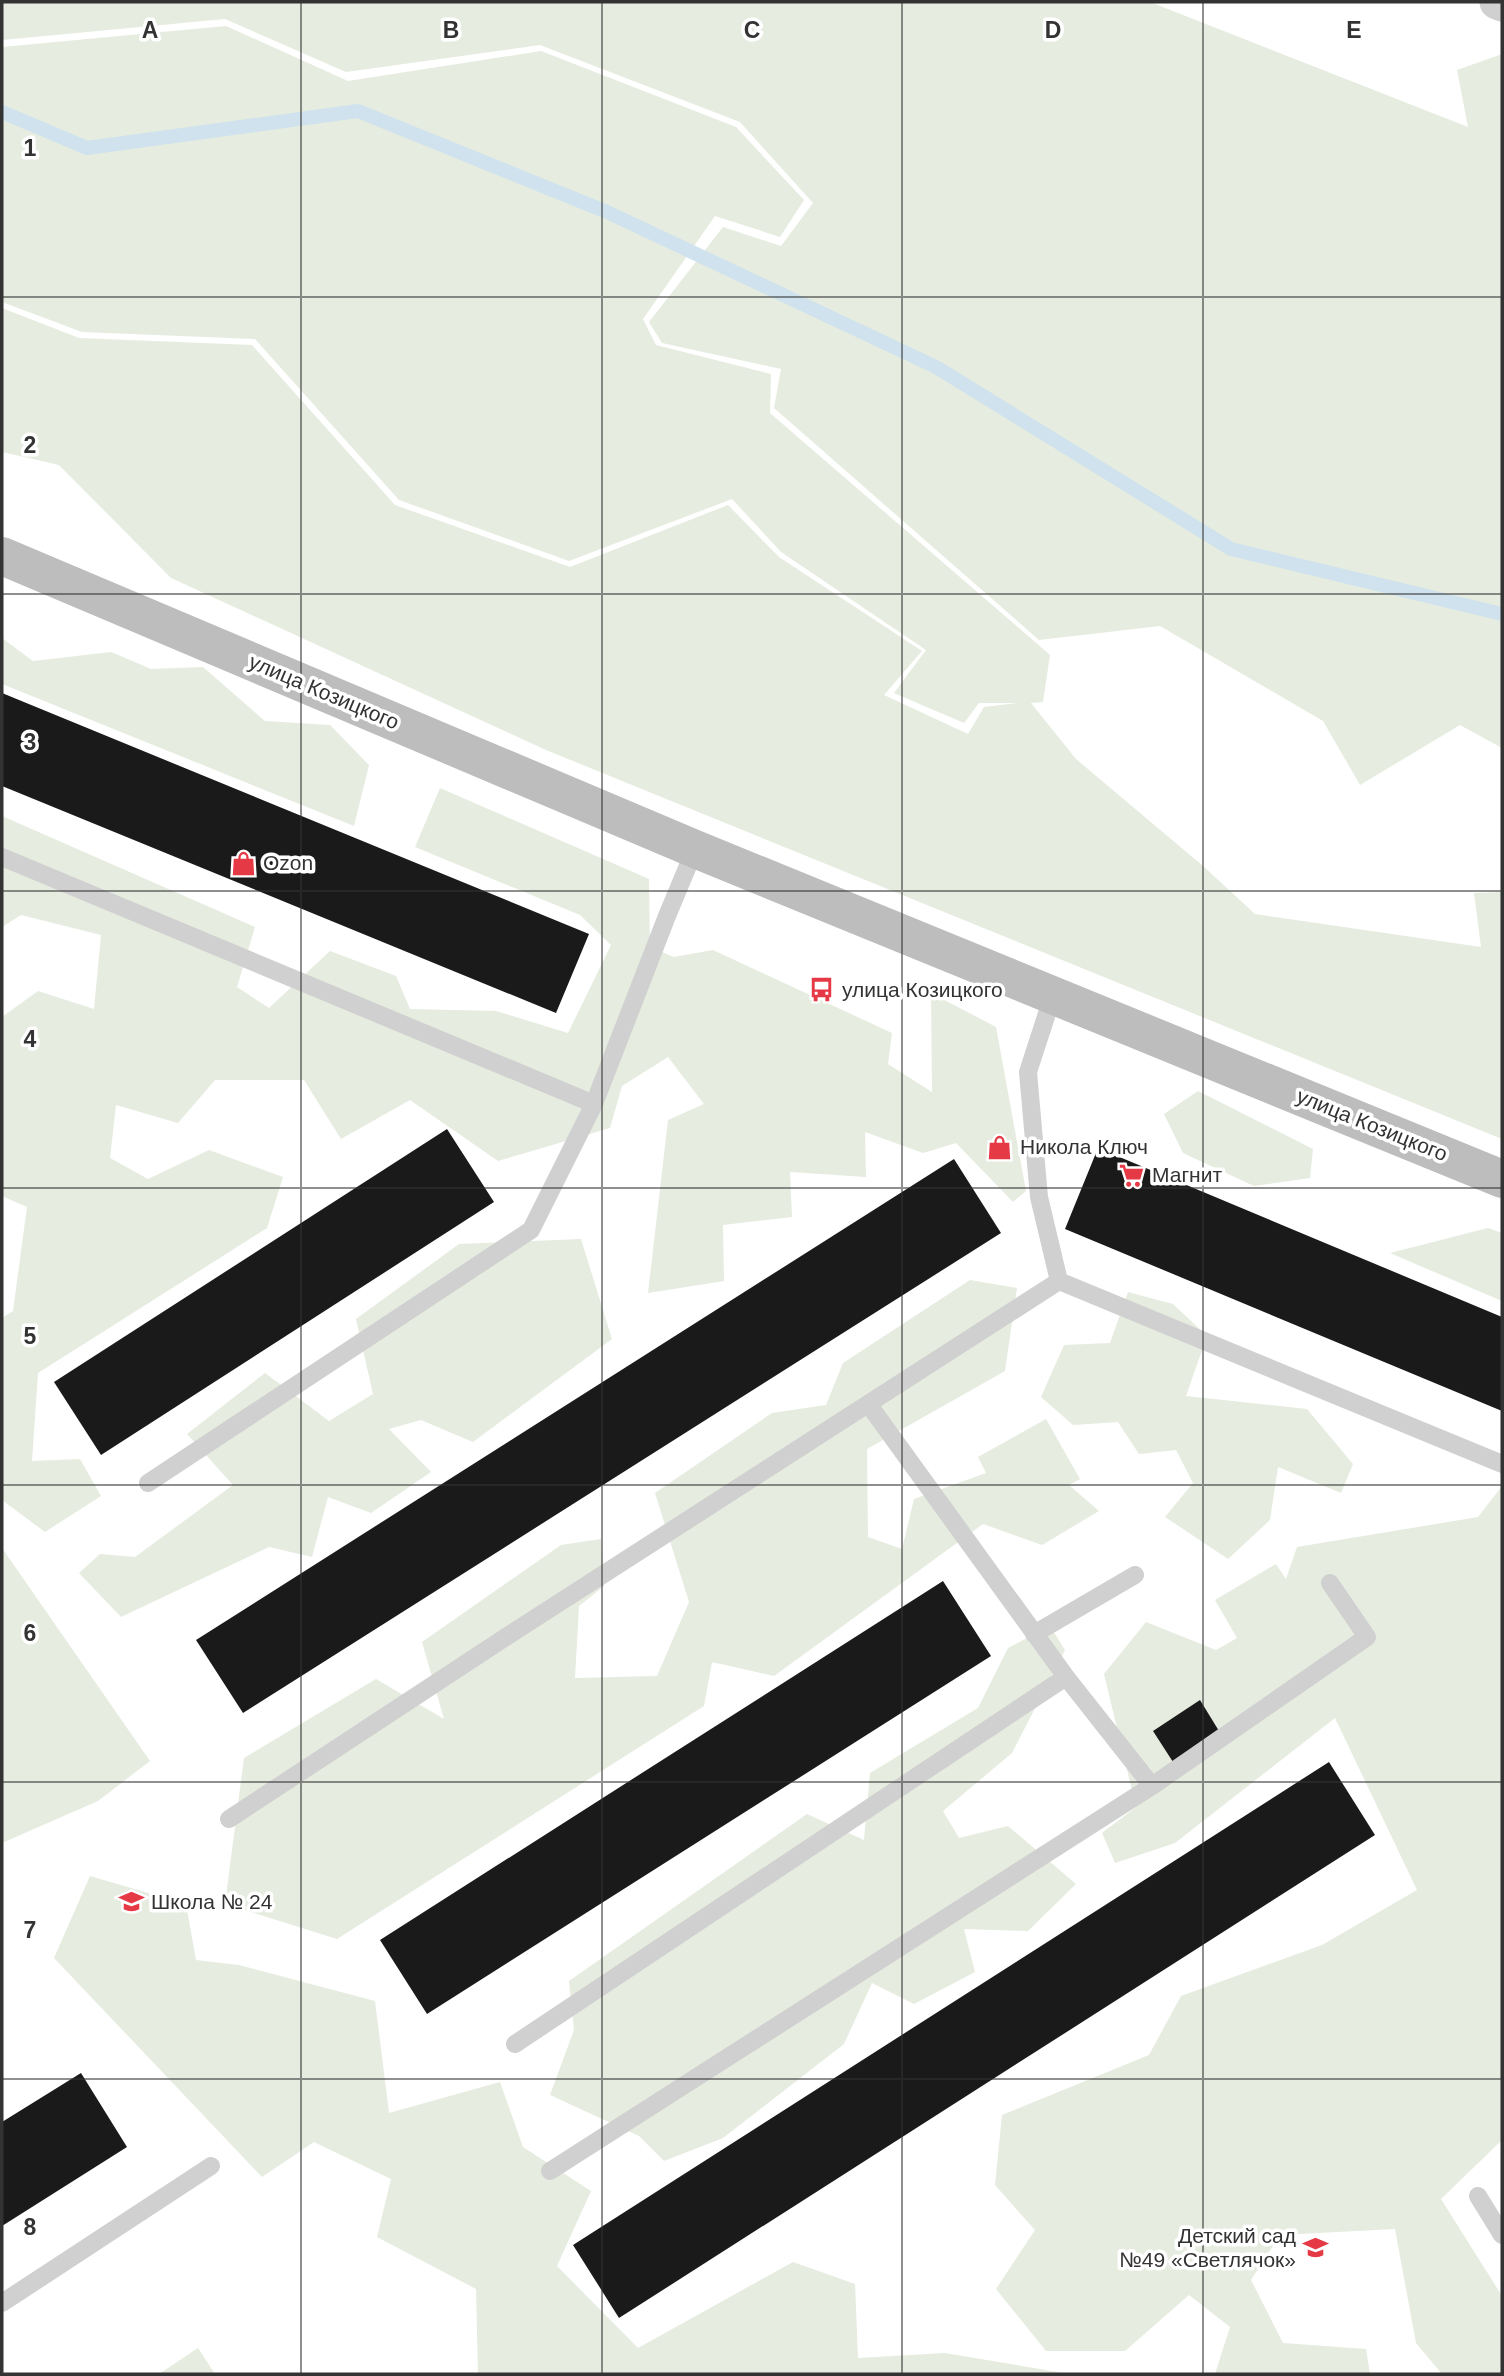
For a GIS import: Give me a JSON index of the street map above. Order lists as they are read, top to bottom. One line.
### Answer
{"streets":{"street":["улица Козицкого"]},"places":{"shop":["Ozon","Никола Ключ"],"bus stop":["улица Козицкого"],"supermarket":["Магнит"],"school or university":["Школа № 24","Детский сад №49 «Светлячок»"]},"grid":{"columns":["A","B","C","D","E"],"rows":["1","2","3","4","5","6","7","8"]}}
